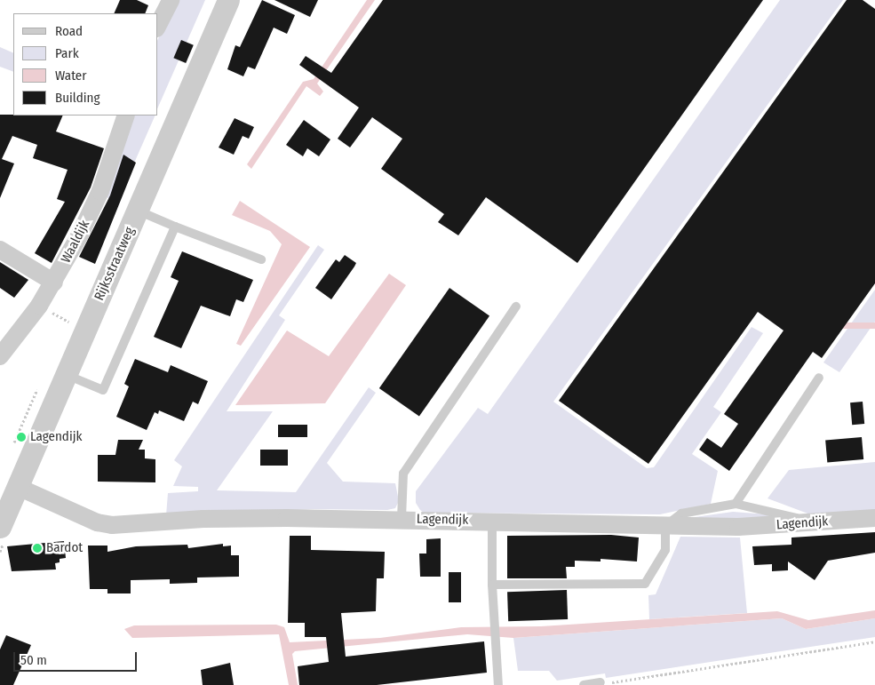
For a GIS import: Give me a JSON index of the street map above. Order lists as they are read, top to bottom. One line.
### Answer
{"streets":{"street":["Waaldijk","Rijksstraatweg","Lagendijk"]},"crossings":[["Rijksstraatweg","Lagendijk"]],"places":["Lagendijk","Bardot"],"legend":["Road","Park","Water","Building"],"scale_bar":"50 m"}
